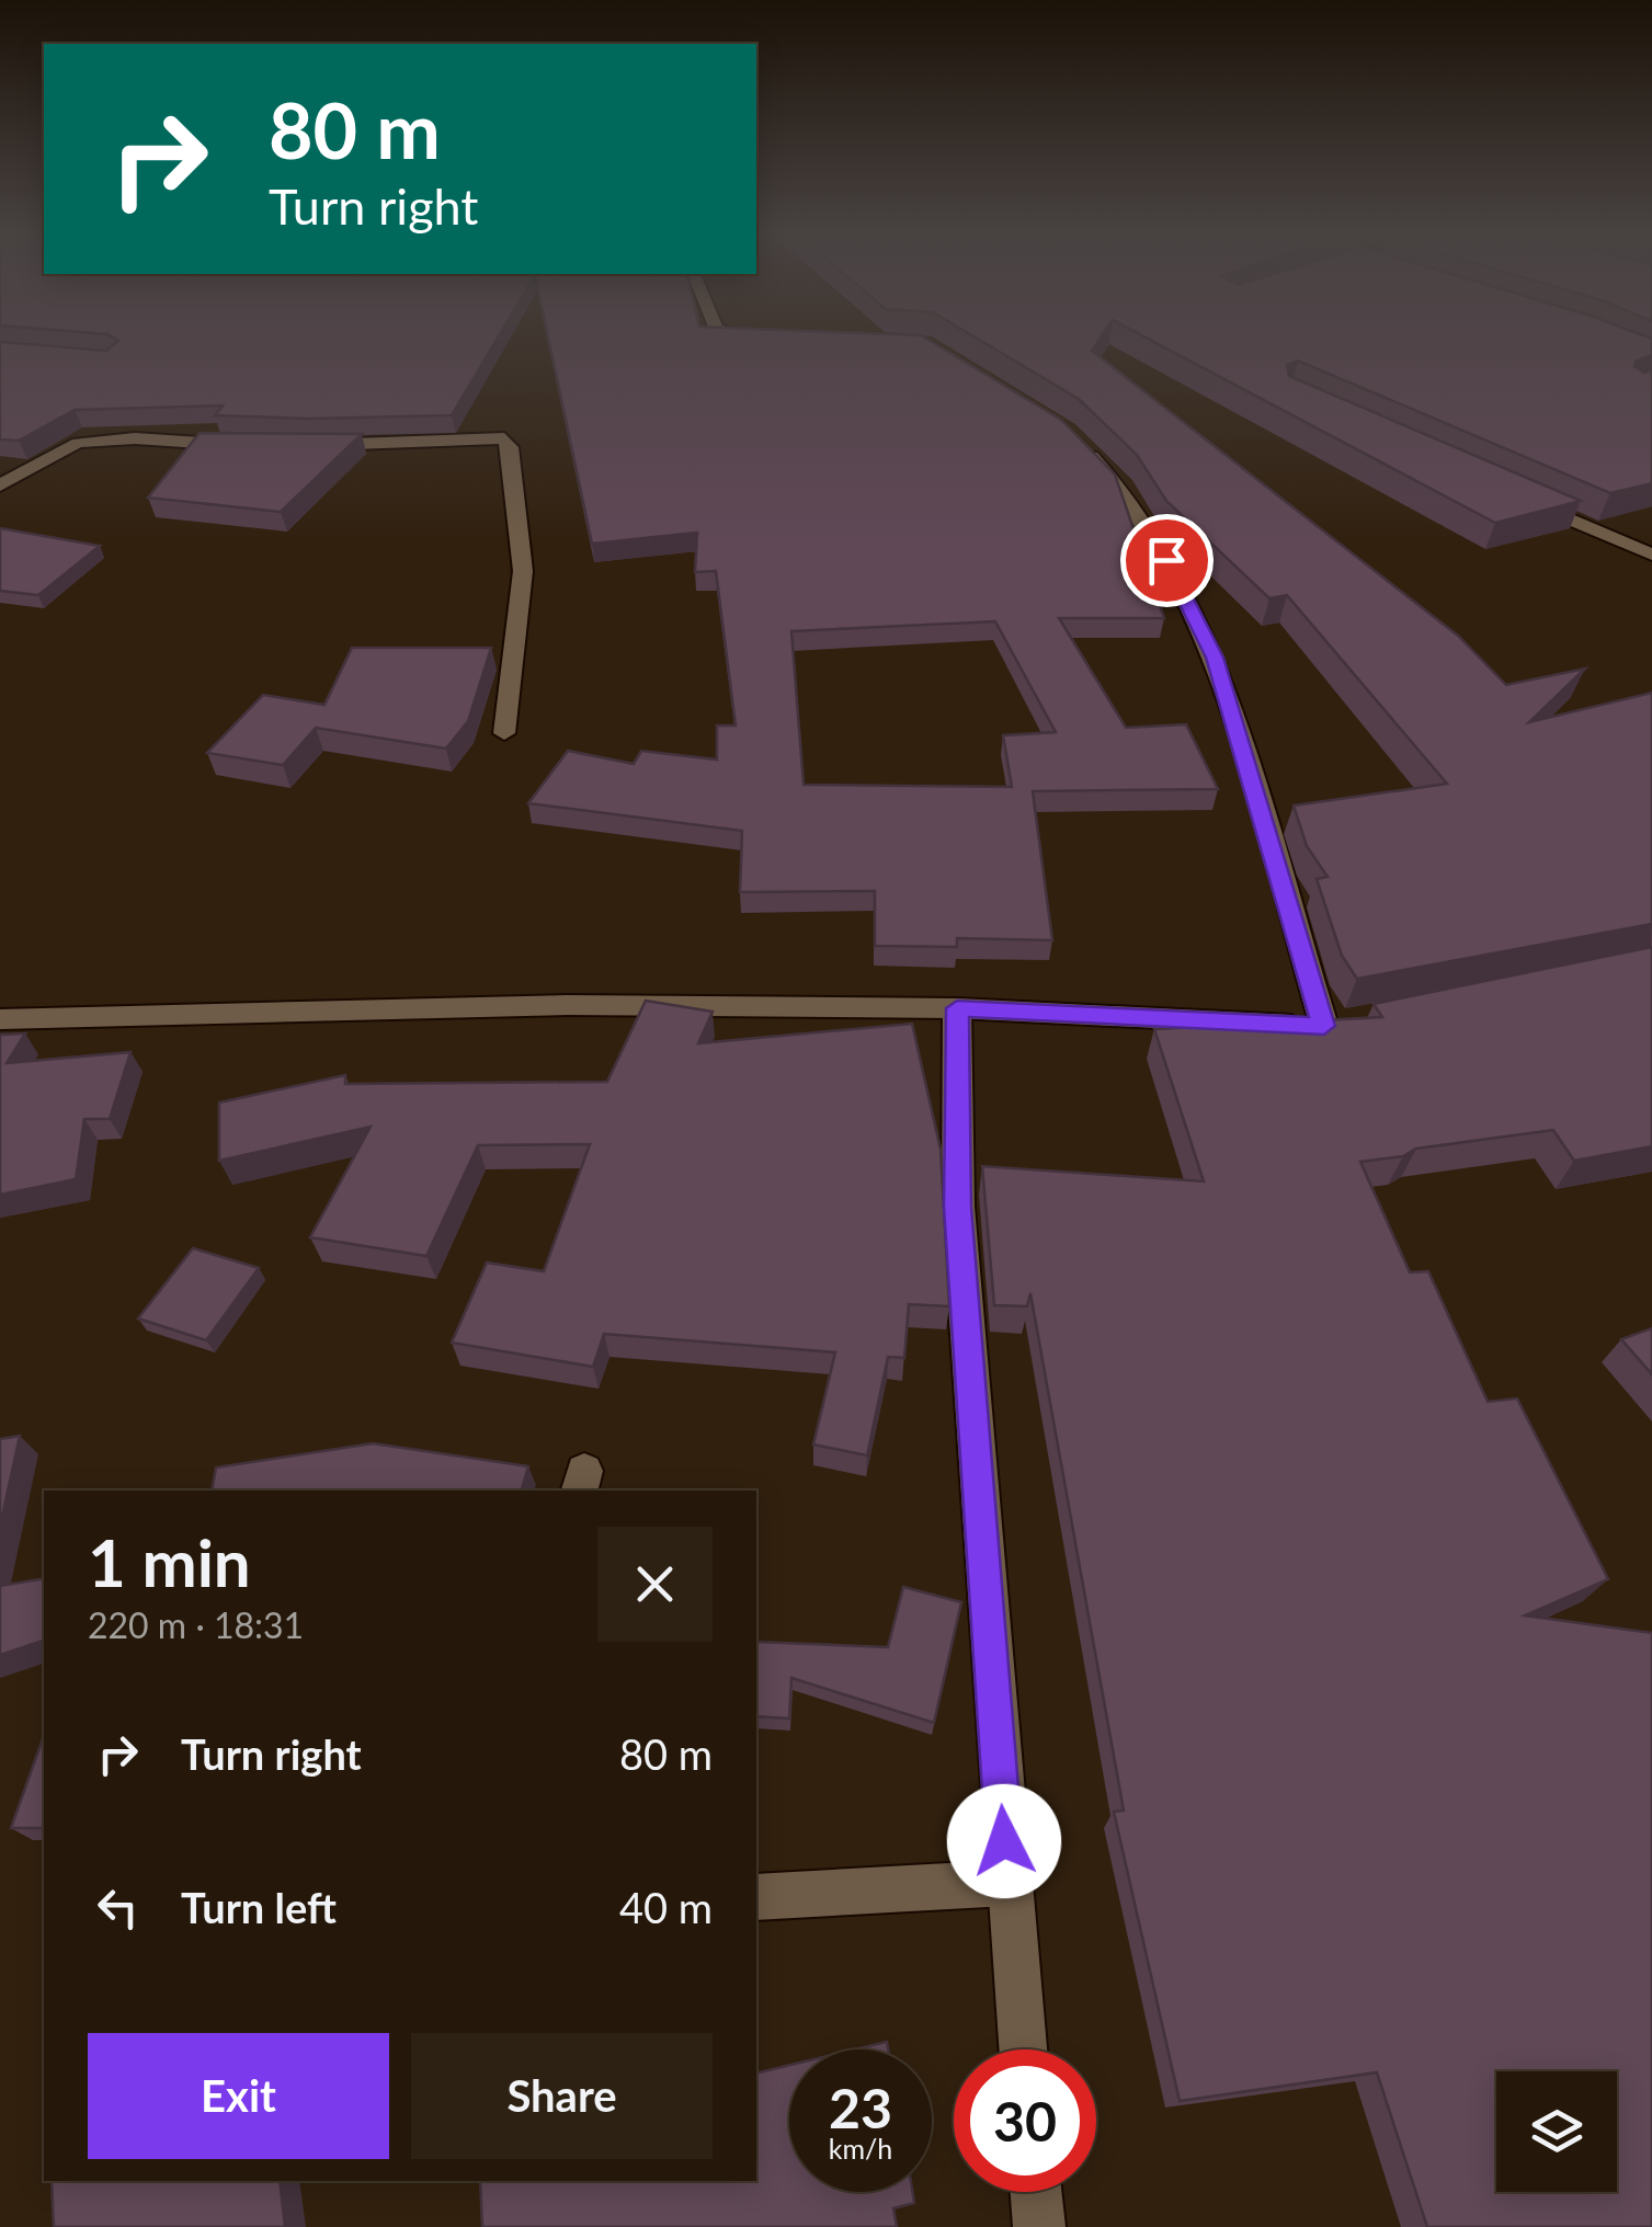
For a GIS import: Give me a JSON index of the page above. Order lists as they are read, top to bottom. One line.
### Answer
{"page":{"turn":["80 m","Turn right"],"heading":["1 min","220 m · 18:31"],"list":[{"name":"Turn right","value":"80 m"},{"name":"Turn left","value":"40 m"}],"buttons":["Exit","Share"],"speed":"23 km/h","limit":"30"}}
